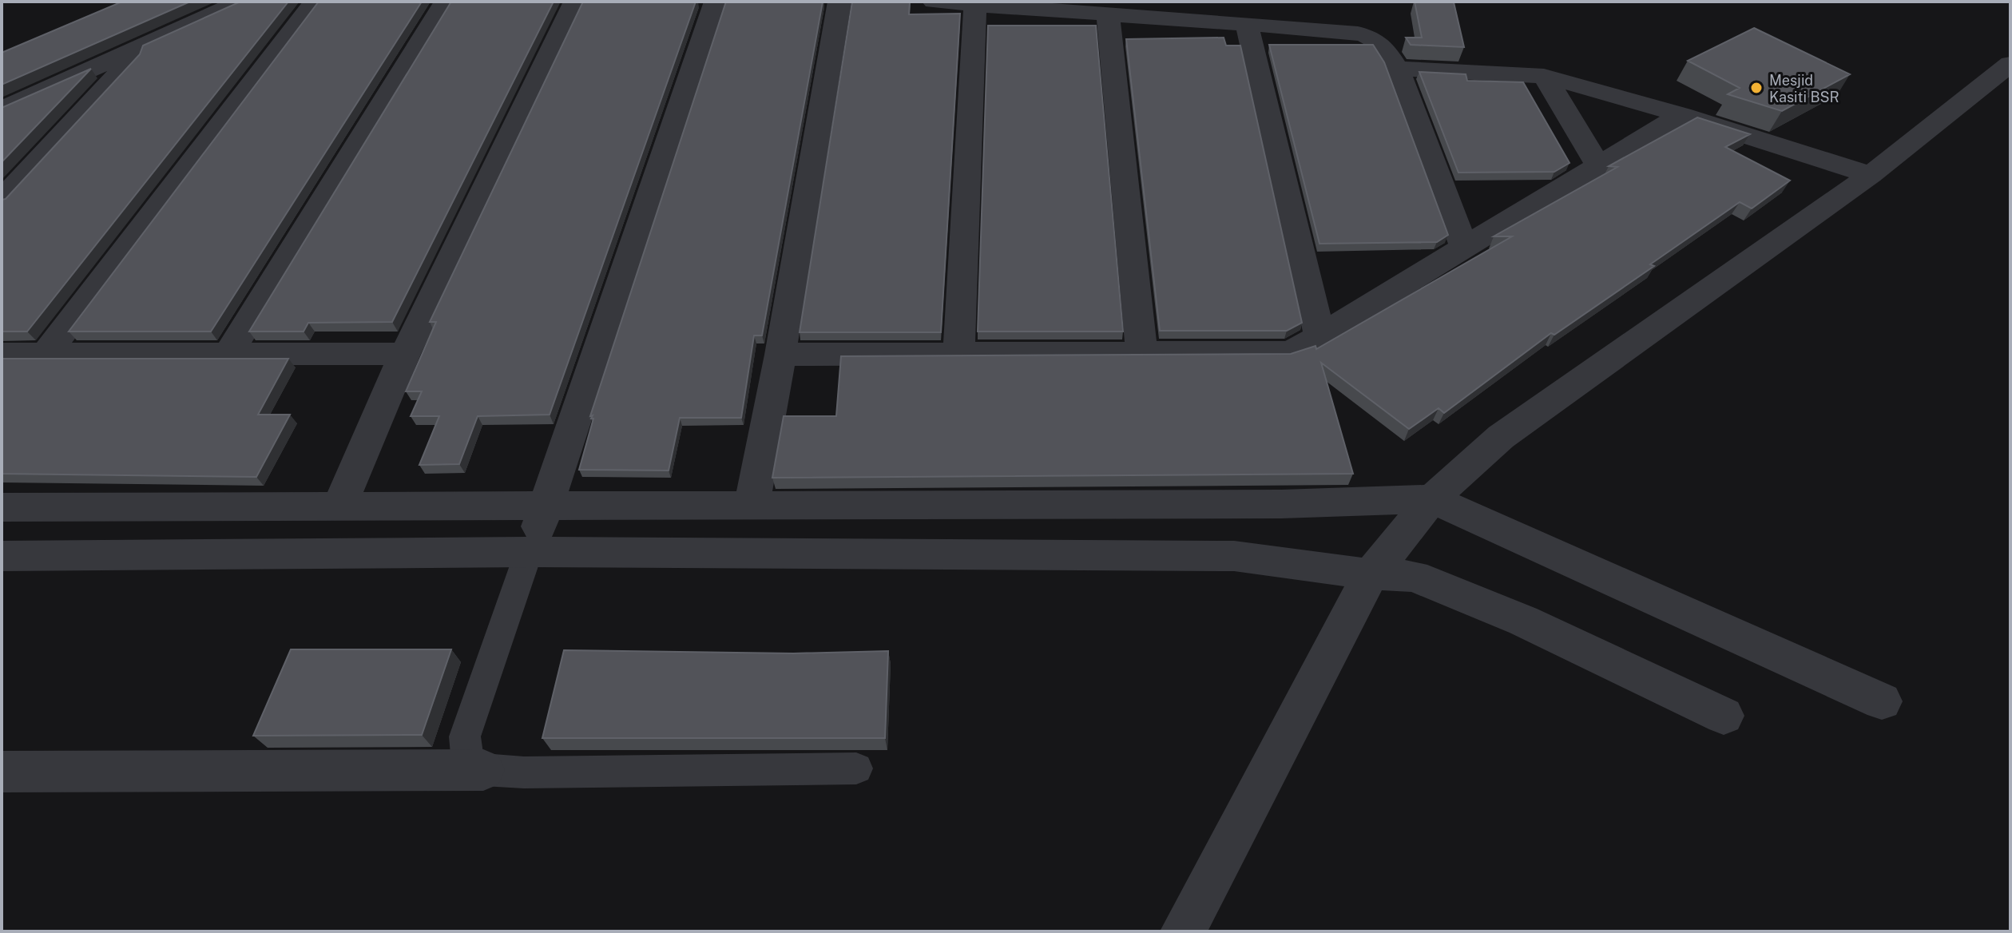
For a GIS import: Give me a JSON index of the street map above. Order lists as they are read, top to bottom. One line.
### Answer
{"places":["Mesjid Kasiti BSR"]}
